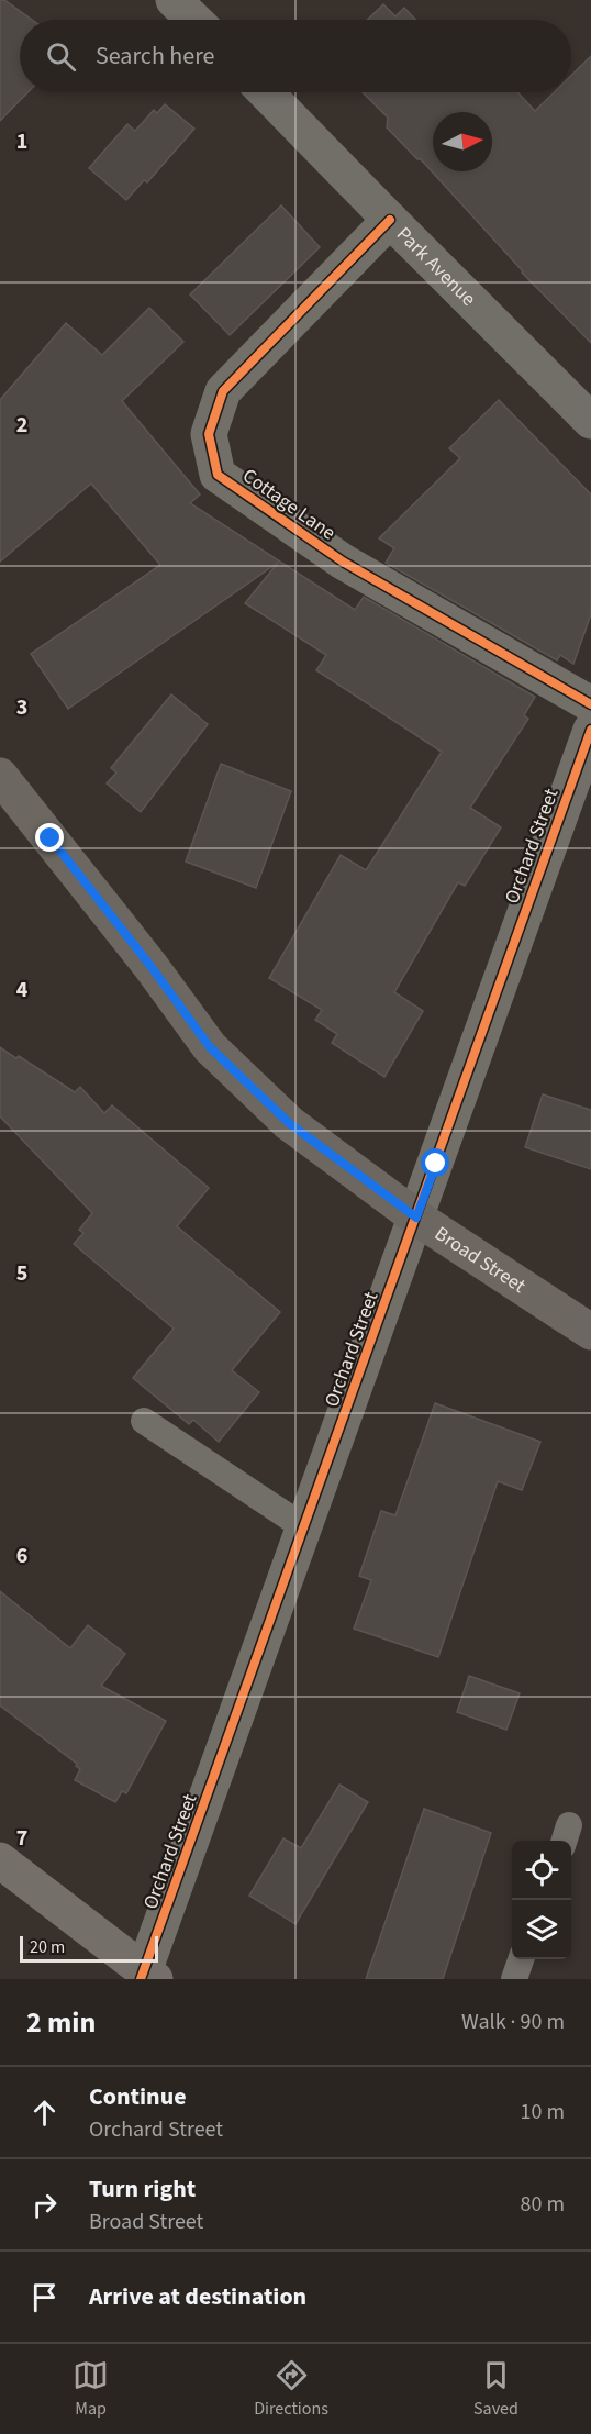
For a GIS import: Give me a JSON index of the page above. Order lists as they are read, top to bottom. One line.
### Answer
{"streets":{"main road":["Broad Street"],"street":["Park Avenue","Cottage Lane","Orchard Street"]},"crossings":[["Park Avenue","Cottage Lane"],["Orchard Street","Broad Street"]],"scale_bar":"20 m","north":"right","page":{"search":"Search here","scale":"20 m","heading":["2 min","Walk · 90 m"],"list":[["Continue","Orchard Street","10 m"],["Turn right","Broad Street","80 m"],"Arrive at destination"],"nav":["Map","Directions","Saved"]},"grid":{"rows":["1","2","3","4","5","6","7"]}}
